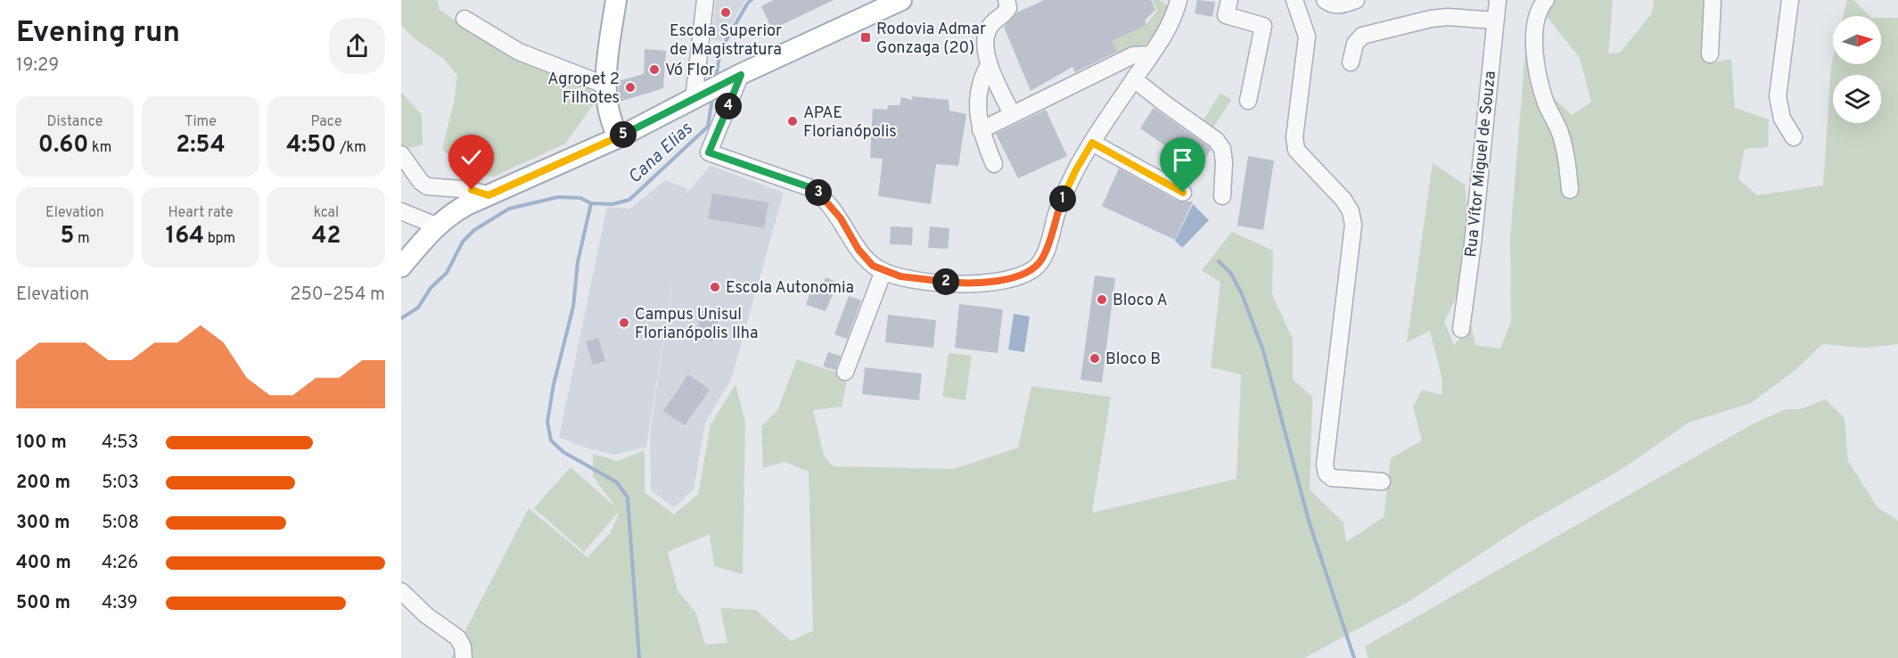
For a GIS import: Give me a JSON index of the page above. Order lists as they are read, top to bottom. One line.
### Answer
{"streets":{"street":["Rua Vítor Miguel de Souza"]},"water":["Cana Elias"],"places":{"other":["Escola Superior de Magistratura","Vó Flor","Agropet 2 Filhotes","APAE Florianópolis","Escola Autonomia","Bloco A","Campus Unisul Florianópolis Ilha","Bloco B"],"transit":["Rodovia Admar Gonzaga (20)"]},"north":"right","page":{"heading":["Evening run","19:29"],"stats":[["Distance","0.60 km"],["Time","2:54"],["Pace","4:50 /km"],["Elevation","5 m"],["Heart rate","164 bpm"],["kcal","42"]],"pins":["4","5","3","1","2"],"chart":["Elevation","250–254 m"],"list":[{"name":"100 m","note":"4:53"},{"name":"200 m","note":"5:03"},{"name":"300 m","note":"5:08"},{"name":"400 m","note":"4:26"},{"name":"500 m","note":"4:39"}]}}
